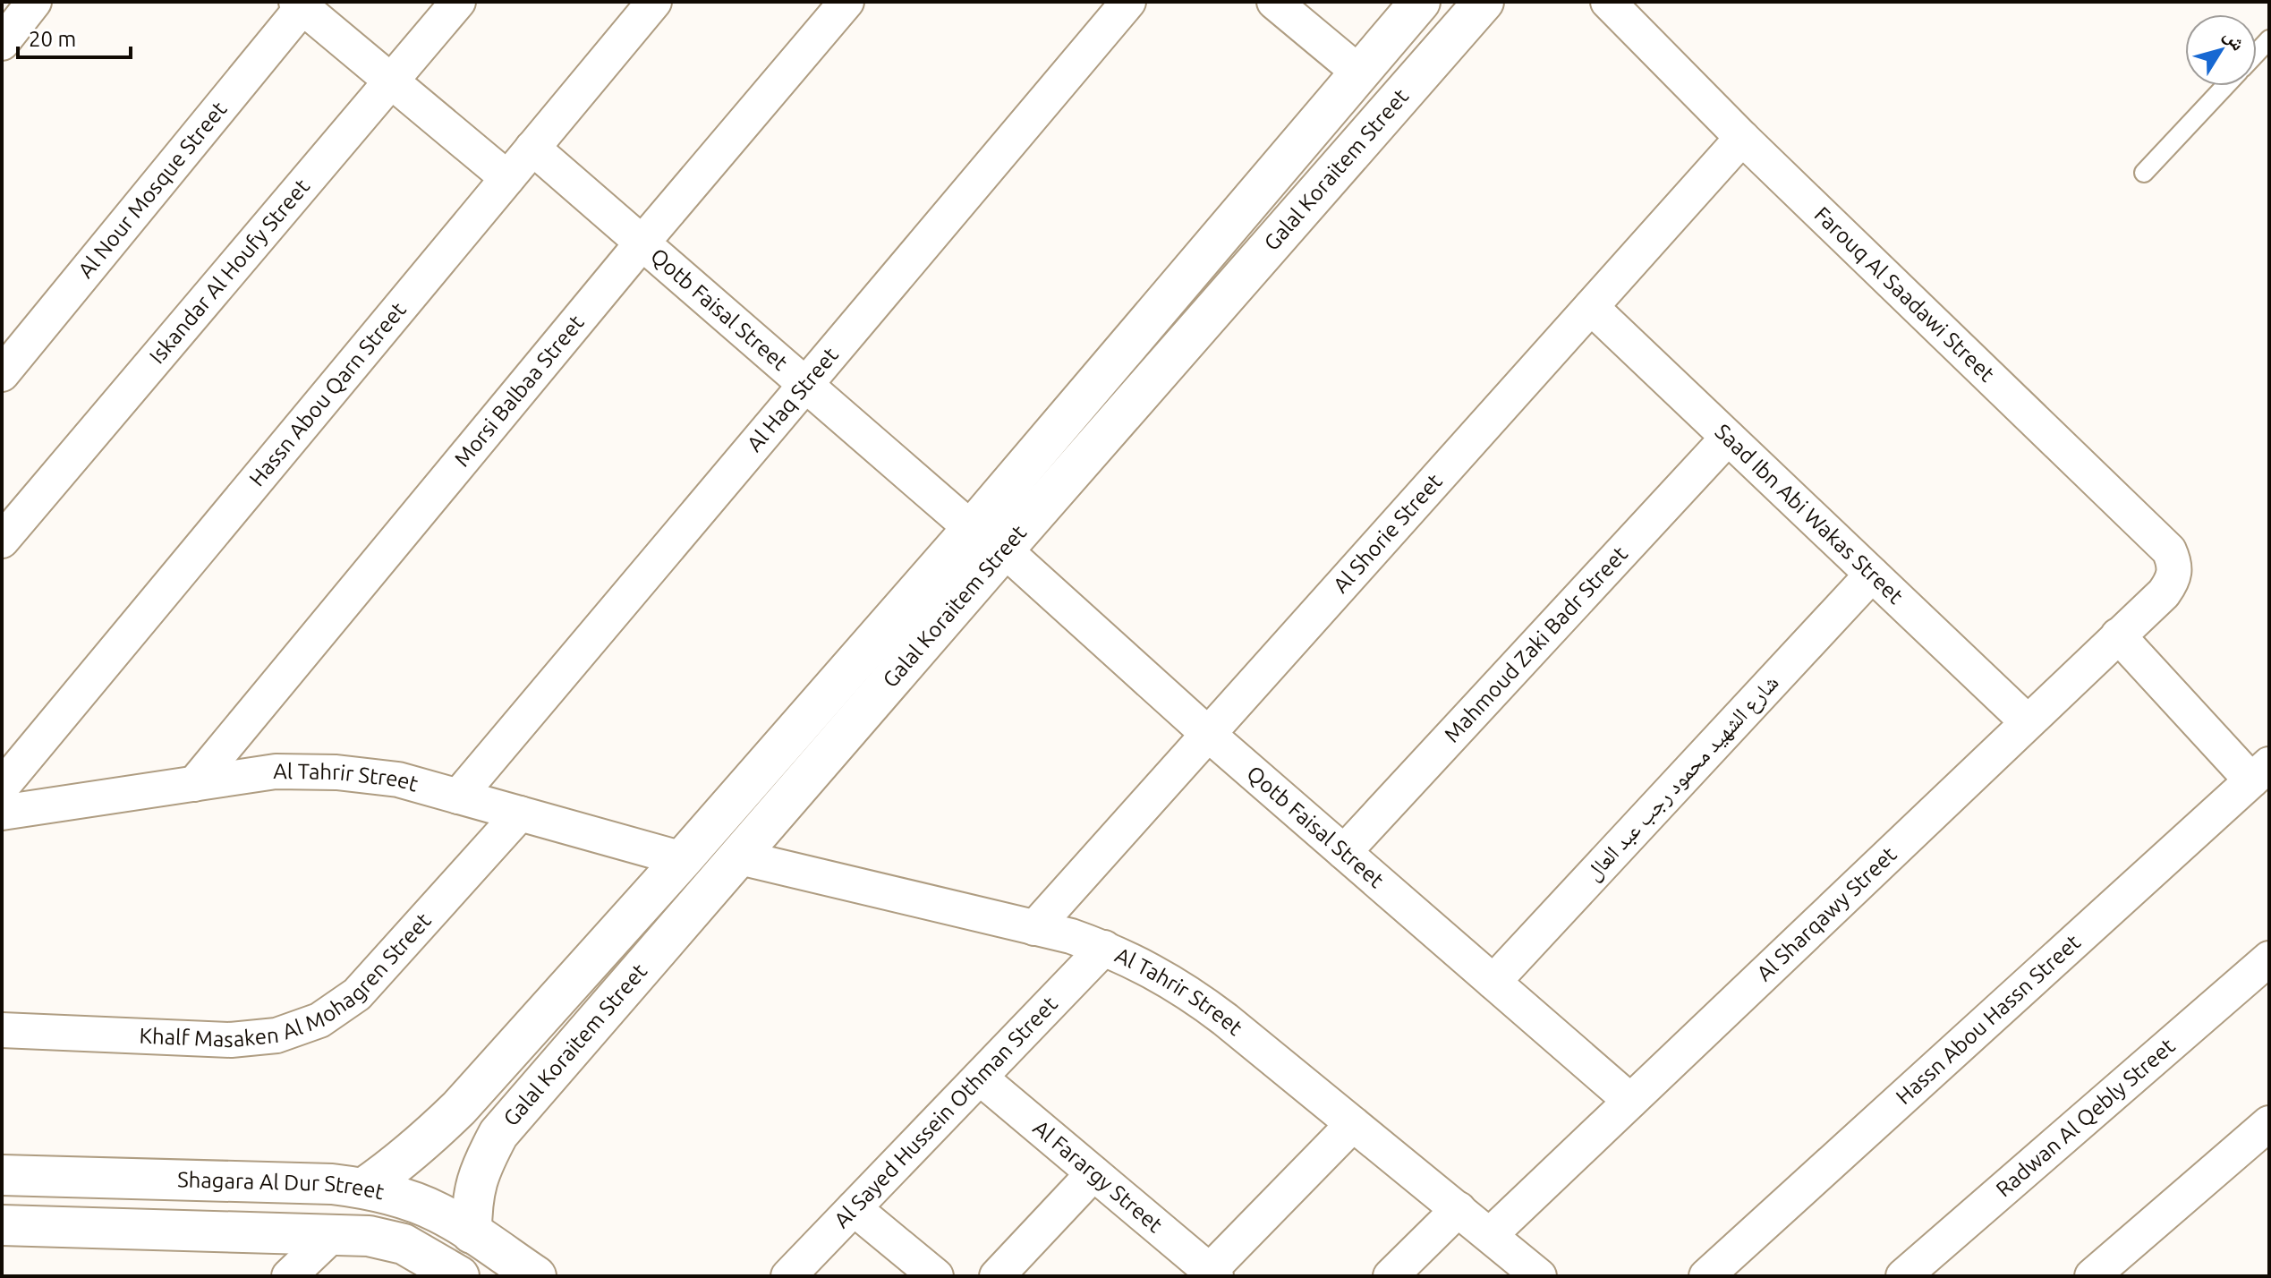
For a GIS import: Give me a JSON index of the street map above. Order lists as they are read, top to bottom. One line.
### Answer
{"streets":{"main road":["Galal Koraitem Street","Shagara Al Dur Street"],"street":["Al Nour Mosque Street","Iskandar Al Houfy Street","Farouq Al Saadawi Street","Qotb Faisal Street","Morsi Balbaa Street","Hassn Abou Qarn Street","Al Haq Street","Saad Ibn Abi Wakas Street","Al Shorie Street","Mahmoud Zaki Badr Street","شارع الشهيد محمود رجب عبد العال","Al Tahrir Street","Al Sharqawy Street","Khalf Masaken Al Mohagren Street","Hassn Abou Hassn Street","Al Sayed Hussein Othman Street","Radwan Al Qebly Street","Al Farargy Street"]},"crossings":[["Galal Koraitem Street","Qotb Faisal Street"],["Galal Koraitem Street","Al Tahrir Street"],["Galal Koraitem Street","Shagara Al Dur Street"],["Farouq Al Saadawi Street","Al Shorie Street"],["Farouq Al Saadawi Street","Al Sharqawy Street"],["Qotb Faisal Street","Morsi Balbaa Street"],["Qotb Faisal Street","Hassn Abou Qarn Street"],["Qotb Faisal Street","Al Haq Street"],["Qotb Faisal Street","Al Shorie Street"],["Qotb Faisal Street","Mahmoud Zaki Badr Street"],["Qotb Faisal Street","شارع الشهيد محمود رجب عبد العال"],["Qotb Faisal Street","Al Sharqawy Street"],["Morsi Balbaa Street","Al Tahrir Street"],["Al Haq Street","Al Tahrir Street"],["Saad Ibn Abi Wakas Street","Al Shorie Street"],["Saad Ibn Abi Wakas Street","Mahmoud Zaki Badr Street"],["Saad Ibn Abi Wakas Street","شارع الشهيد محمود رجب عبد العال"],["Saad Ibn Abi Wakas Street","Al Sharqawy Street"],["Al Shorie Street","Al Tahrir Street"],["Al Tahrir Street","Al Sharqawy Street"],["Al Tahrir Street","Khalf Masaken Al Mohagren Street"],["Al Tahrir Street","Al Sayed Hussein Othman Street"],["Al Sayed Hussein Othman Street","Al Farargy Street"]],"scale_bar":"20 m","north":"top right"}
